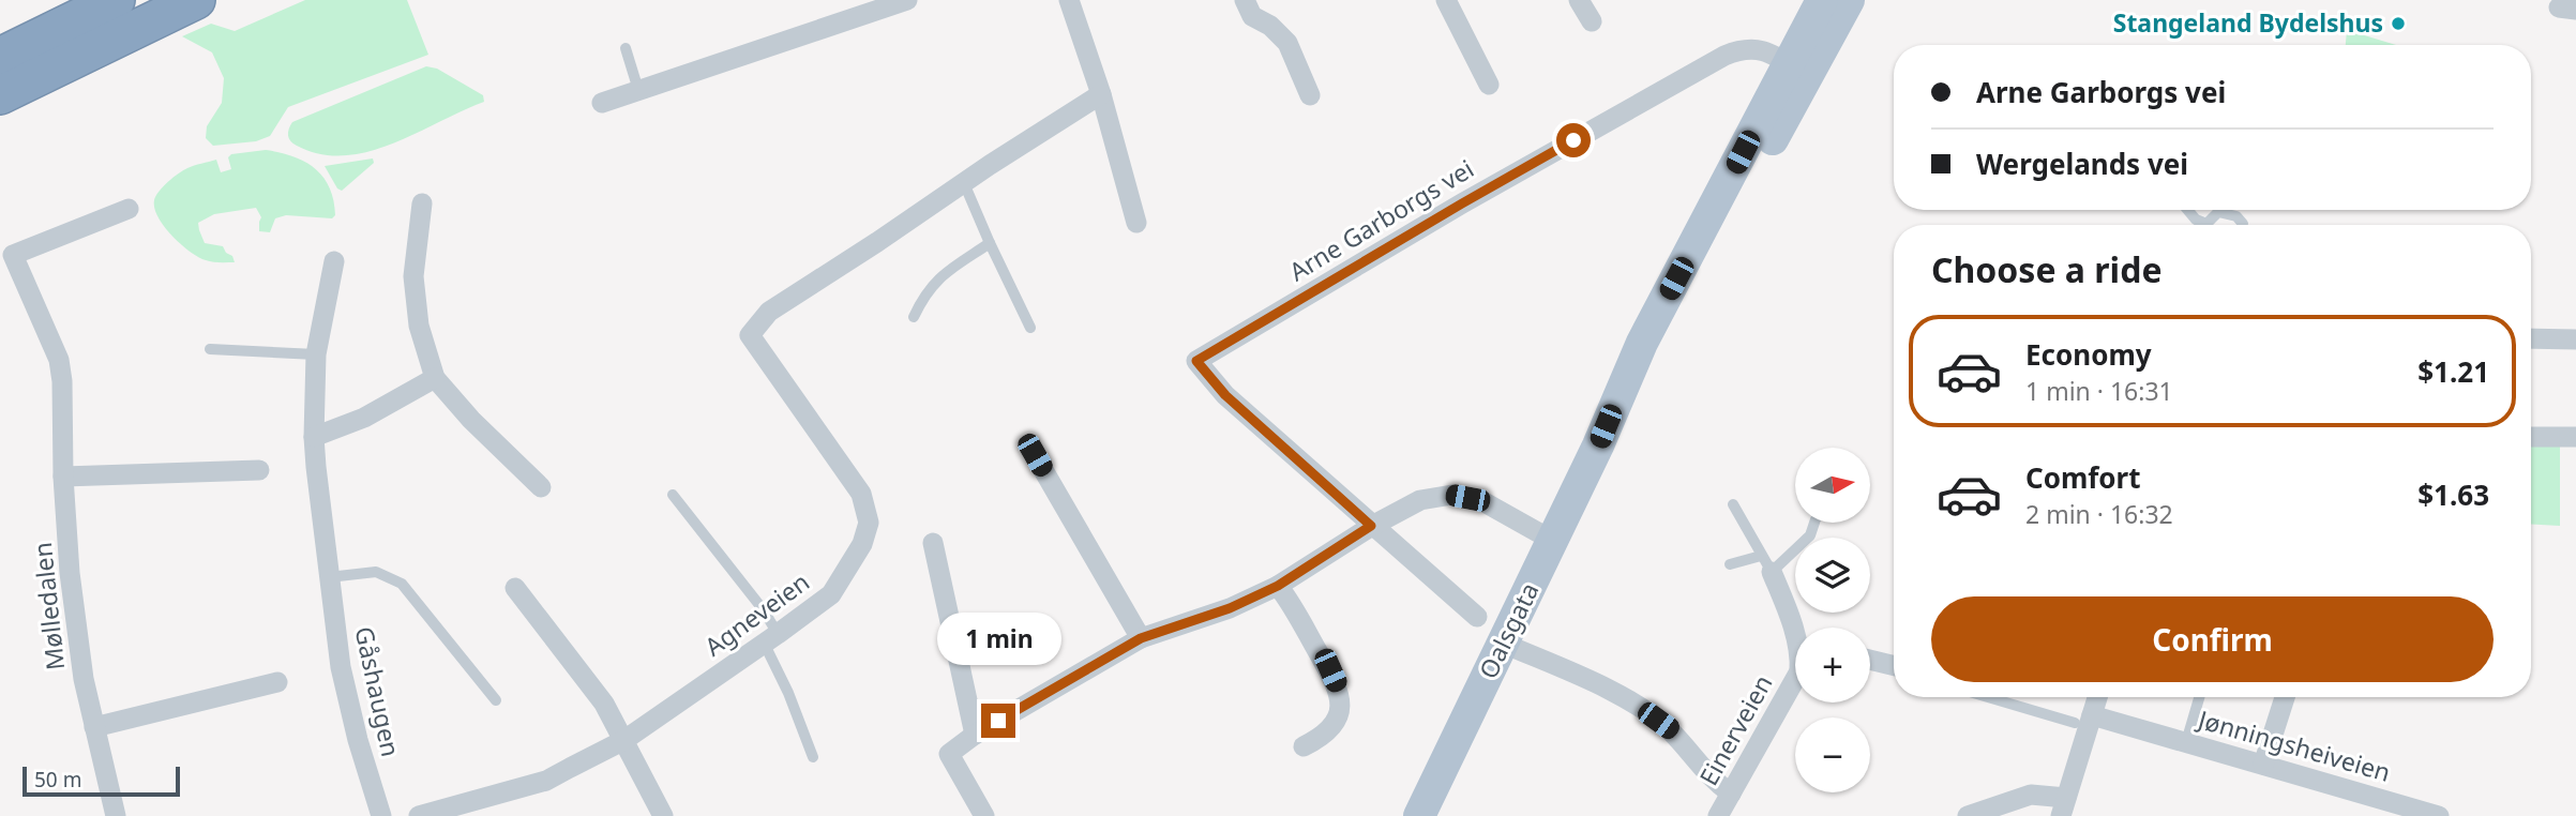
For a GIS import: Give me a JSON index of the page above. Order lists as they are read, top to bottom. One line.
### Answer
{"streets":{"main road":["Oalsgata"],"street":["Arne Garborgs vei","Mølledalen","Agneveien","Gåshaugen","Einerveien","Jønningsheiveien"]},"crossings":[["Arne Garborgs vei","Oalsgata"]],"places":["Stangeland Bydelshus"],"scale_bar":"50 m","north":"right","page":{"banner":["Arne Garborgs vei","Wergelands vei"],"heading":"Choose a ride","list":[{"name":"Economy","note":"1 min · 16:31","value":"$1.21"},{"name":"Comfort","note":"2 min · 16:32","value":"$1.63"}],"map_buttons":["+","−"],"buttons":"Confirm","bubble":"1 min","scale":"50 m"}}
